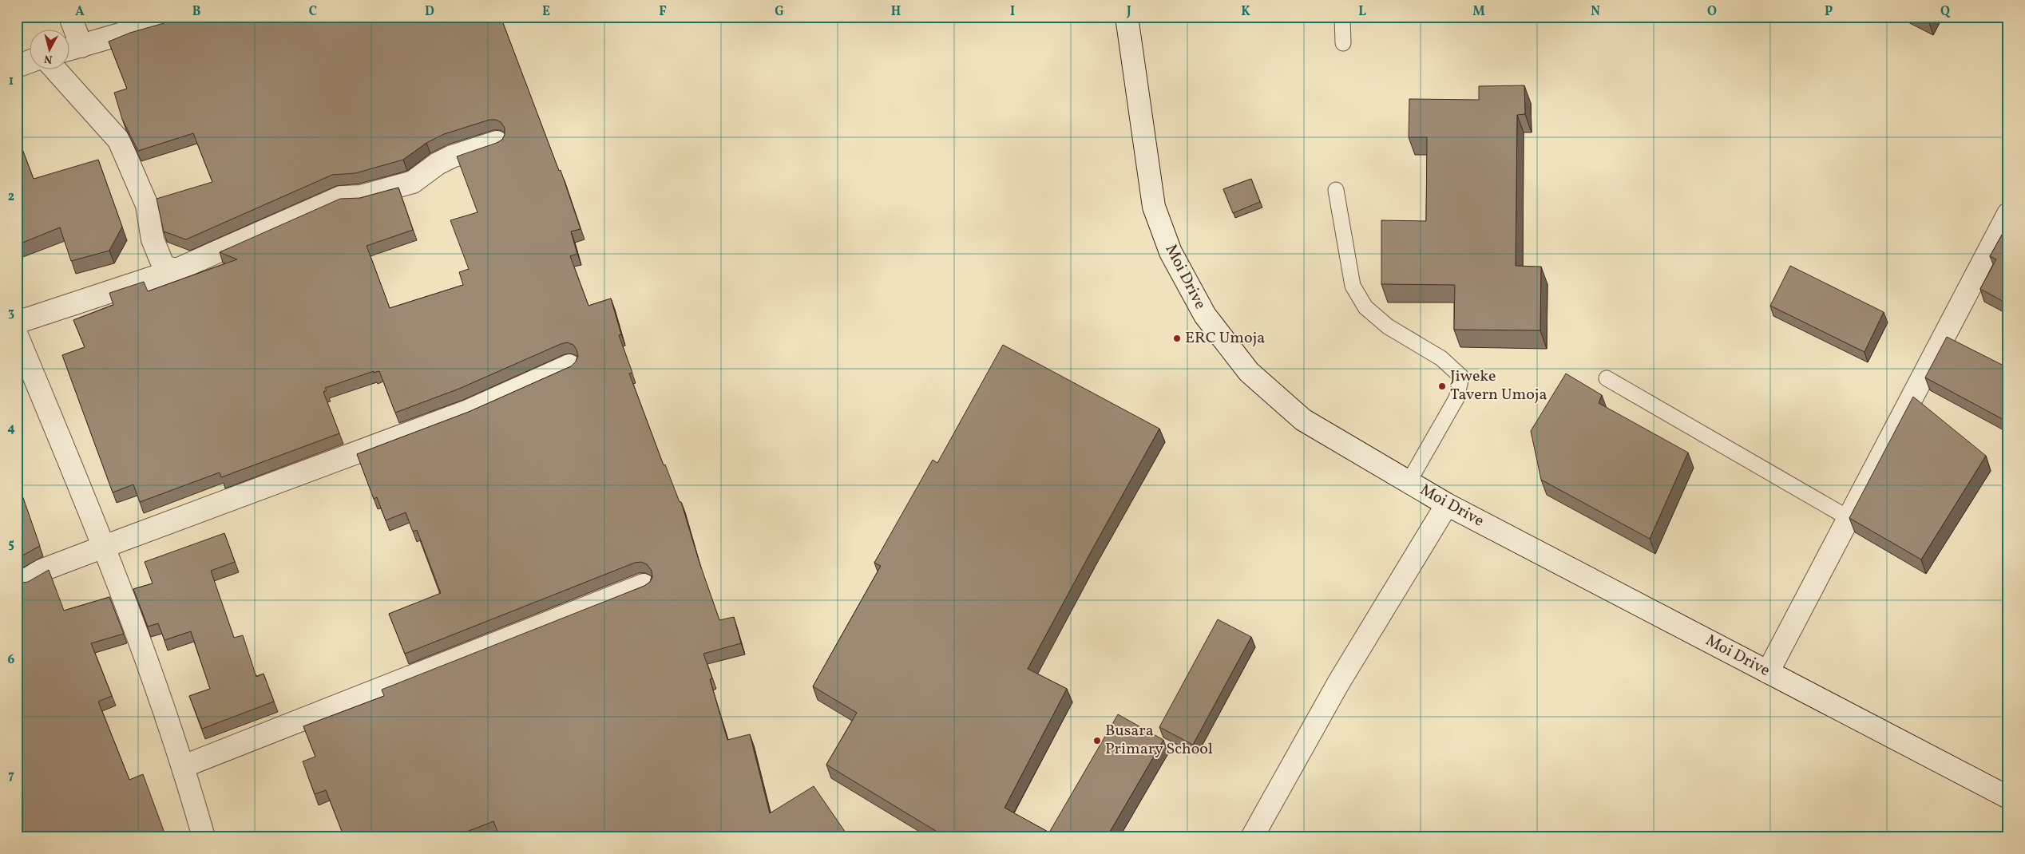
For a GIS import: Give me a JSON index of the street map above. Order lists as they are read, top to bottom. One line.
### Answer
{"streets":{"street":["Moi Drive"]},"places":["ERC Umoja","Jiweke Tavern Umoja","Busara Primary School"],"north":"bottom","grid":{"columns":["A","B","C","D","E","F","G","H","I","J","K","L","M","N","O","P","Q"],"rows":["1","2","3","4","5","6","7"]}}
